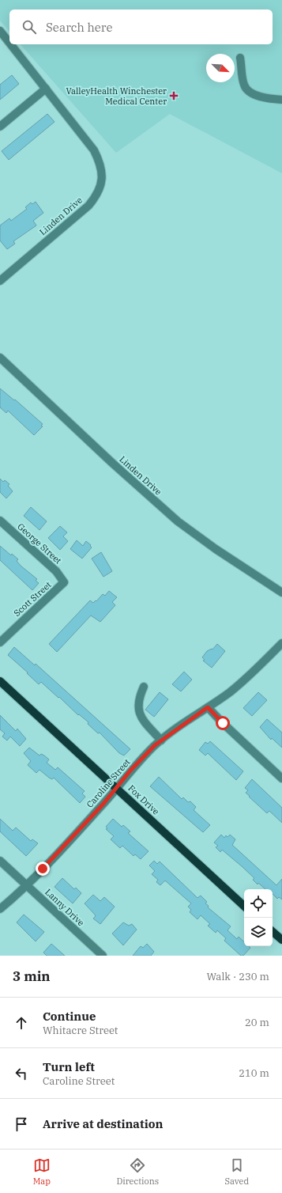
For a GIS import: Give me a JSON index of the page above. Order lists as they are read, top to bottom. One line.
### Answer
{"streets":{"main road":["Fox Drive"],"street":["Linden Drive","George Street","Scott Street","Caroline Street","Lanny Drive"]},"crossings":[["George Street","Scott Street"],["Caroline Street","Fox Drive"],["Caroline Street","Lanny Drive"]],"places":{"health":["ValleyHealth Winchester Medical Center"]},"north":"bottom right","page":{"search":"Search here","heading":["3 min","Walk · 230 m"],"list":[["Continue","Whitacre Street","20 m"],["Turn left","Caroline Street","210 m"],"Arrive at destination"],"nav":["Map","Directions","Saved"]}}
